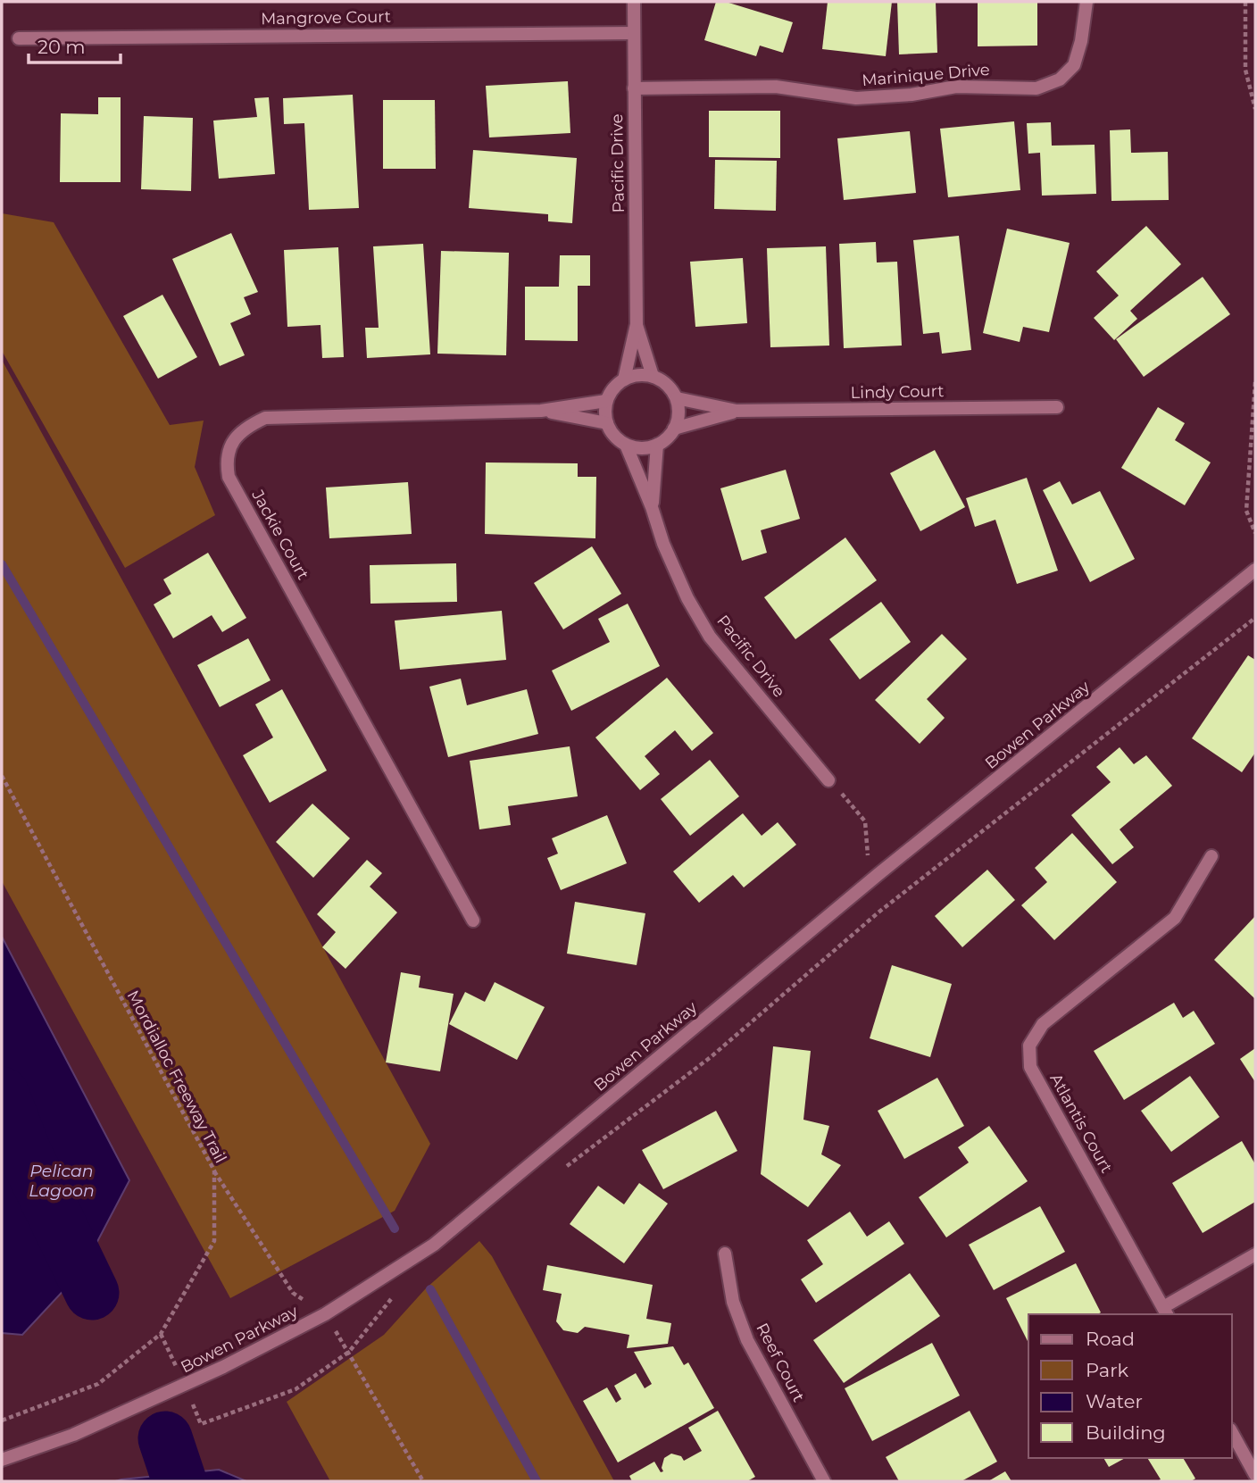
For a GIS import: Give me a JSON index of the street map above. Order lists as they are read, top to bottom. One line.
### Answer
{"streets":{"street":["Mangrove Court","Marinique Drive","Pacific Drive","Lindy Court","Jackie Court","Bowen Parkway","Atlantis Court","Reef Court"],"path":["Mordialloc Freeway Trail"]},"crossings":[["Mangrove Court","Pacific Drive"],["Marinique Drive","Pacific Drive"],["Pacific Drive","Lindy Court"],["Pacific Drive","Jackie Court"],["Lindy Court","Jackie Court"]],"water":["Pelican Lagoon"],"legend":["Road","Park","Water","Building"],"scale_bar":"20 m"}
